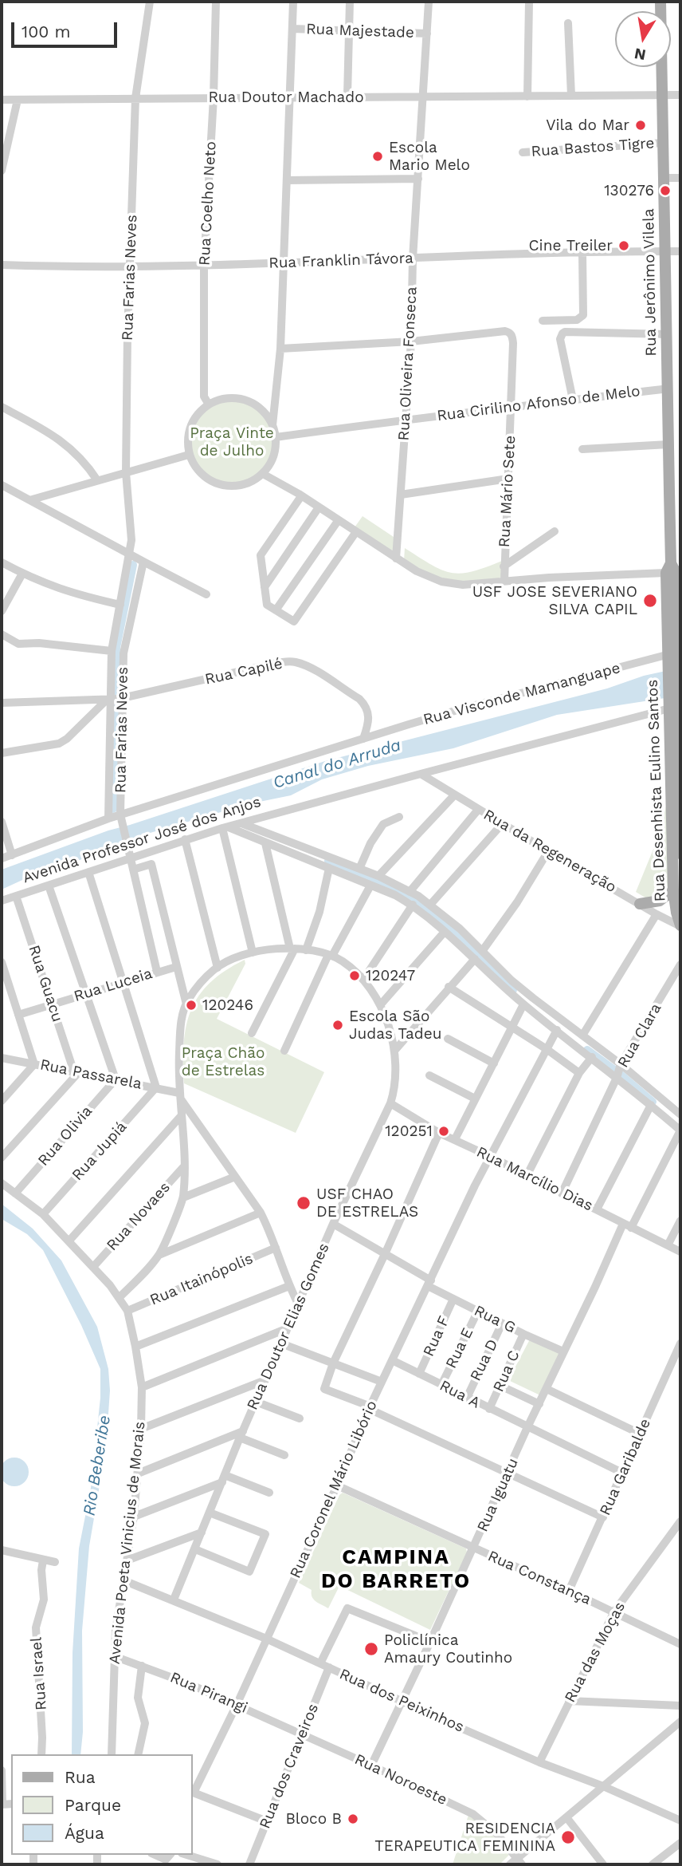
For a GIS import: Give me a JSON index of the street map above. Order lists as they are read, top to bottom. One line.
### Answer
{"streets":{"main road":["Rua Jerônimo Vilela","Rua Desenhista Eulino Santos"],"street":["Rua Majestade","Rua Doutor Machado","Rua Bastos Tigre","Rua Coelho Neto","Rua Franklin Távora","Rua Farias Neves","Rua Oliveira Fonseca","Rua Cirilino Afonso de Melo","Rua Mário Sete","Rua Capilé","Rua Visconde Mamanguape","Avenida Professor José dos Anjos","Rua da Regeneração","Rua Guacu","Rua Luceia","Rua Clara","Rua Passarela","Rua Olivia","Rua Jupiá","Rua Marcílio Dias","Rua Novaes","Rua Itainópolis","Rua G","Rua Doutor Elias Gomes","Rua F","Rua E","Rua D","Rua C","Rua A","Rua Garibalde","Rua Coronel Mário Libório","Rua Iguatu","Avenida Poeta Vinicius de Morais","Rua Constança","Rua das Moças","Rua Israel","Rua Pirangi","Rua dos Peixinhos","Rua dos Craveiros","Rua Noroeste"]},"crossings":[["Rua Majestade","Rua Oliveira Fonseca"],["Rua Doutor Machado","Rua Coelho Neto"],["Rua Doutor Machado","Rua Farias Neves"],["Rua Doutor Machado","Rua Jerônimo Vilela"],["Rua Doutor Machado","Rua Oliveira Fonseca"],["Rua Bastos Tigre","Rua Jerônimo Vilela"],["Rua Coelho Neto","Rua Franklin Távora"],["Rua Coelho Neto","Rua Cirilino Afonso de Melo"],["Rua Franklin Távora","Rua Farias Neves"],["Rua Franklin Távora","Rua Jerônimo Vilela"],["Rua Franklin Távora","Rua Oliveira Fonseca"],["Rua Farias Neves","Rua Capilé"],["Rua Farias Neves","Rua Visconde Mamanguape"],["Rua Farias Neves","Avenida Professor José dos Anjos"],["Rua Jerônimo Vilela","Rua Cirilino Afonso de Melo"],["Rua Jerônimo Vilela","Rua Visconde Mamanguape"],["Rua Jerônimo Vilela","Rua Desenhista Eulino Santos"],["Rua Oliveira Fonseca","Rua Cirilino Afonso de Melo"],["Rua Oliveira Fonseca","Rua Mário Sete"],["Rua Cirilino Afonso de Melo","Rua Mário Sete"],["Rua Capilé","Rua Visconde Mamanguape"],["Rua Visconde Mamanguape","Rua Desenhista Eulino Santos"],["Rua Visconde Mamanguape","Avenida Professor José dos Anjos"],["Rua Desenhista Eulino Santos","Avenida Professor José dos Anjos"],["Rua Desenhista Eulino Santos","Rua da Regeneração"],["Avenida Professor José dos Anjos","Rua da Regeneração"],["Avenida Professor José dos Anjos","Rua Guacu"],["Rua Guacu","Rua Luceia"],["Rua Guacu","Rua Passarela"],["Rua Clara","Rua Marcílio Dias"],["Rua Passarela","Rua Olivia"],["Rua Passarela","Rua Jupiá"],["Rua Passarela","Rua Doutor Elias Gomes"],["Rua Olivia","Avenida Poeta Vinicius de Morais"],["Rua Jupiá","Avenida Poeta Vinicius de Morais"],["Rua Marcílio Dias","Rua Doutor Elias Gomes"],["Rua Marcílio Dias","Rua Coronel Mário Libório"],["Rua Marcílio Dias","Rua Iguatu"],["Rua Novaes","Rua Doutor Elias Gomes"],["Rua Novaes","Avenida Poeta Vinicius de Morais"],["Rua Itainópolis","Avenida Poeta Vinicius de Morais"],["Rua G","Rua Doutor Elias Gomes"],["Rua G","Rua F"],["Rua G","Rua E"],["Rua G","Rua D"],["Rua G","Rua C"],["Rua G","Rua Coronel Mário Libório"],["Rua G","Rua Iguatu"],["Rua Doutor Elias Gomes","Avenida Poeta Vinicius de Morais"],["Rua Doutor Elias Gomes","Rua dos Peixinhos"],["Rua F","Rua A"],["Rua E","Rua A"],["Rua D","Rua A"],["Rua C","Rua A"],["Rua A","Rua Garibalde"],["Rua A","Rua Coronel Mário Libório"],["Rua A","Rua Iguatu"],["Rua Garibalde","Rua Constança"],["Rua Coronel Mário Libório","Rua Constança"],["Rua Coronel Mário Libório","Rua Pirangi"],["Rua Coronel Mário Libório","Rua dos Peixinhos"],["Rua Iguatu","Rua Constança"],["Rua Iguatu","Rua dos Peixinhos"],["Rua Iguatu","Rua Noroeste"],["Avenida Poeta Vinicius de Morais","Rua Pirangi"],["Avenida Poeta Vinicius de Morais","Rua dos Peixinhos"],["Rua Constança","Rua das Moças"],["Rua das Moças","Rua dos Peixinhos"],["Rua Pirangi","Rua dos Craveiros"],["Rua Pirangi","Rua Noroeste"],["Rua dos Peixinhos","Rua dos Craveiros"],["Rua dos Craveiros","Rua Noroeste"]],"districts":["CAMPINA DO BARRETO"],"water":["Canal do Arruda","Rio Beberibe"],"parks":["Praça Vinte de Julho","Praça Chão de Estrelas"],"places":["Vila do Mar","Escola Mario Melo","130276","Cine Treiler","USF JOSE SEVERIANO SILVA CAPIL","120247","120246","Escola São Judas Tadeu","120251","USF CHAO DE ESTRELAS","Policlínica Amaury Coutinho","Bloco B","RESIDENCIA TERAPEUTICA FEMININA"],"legend":["Rua","Parque","Água"],"scale_bar":"100 m","north":"bottom"}
